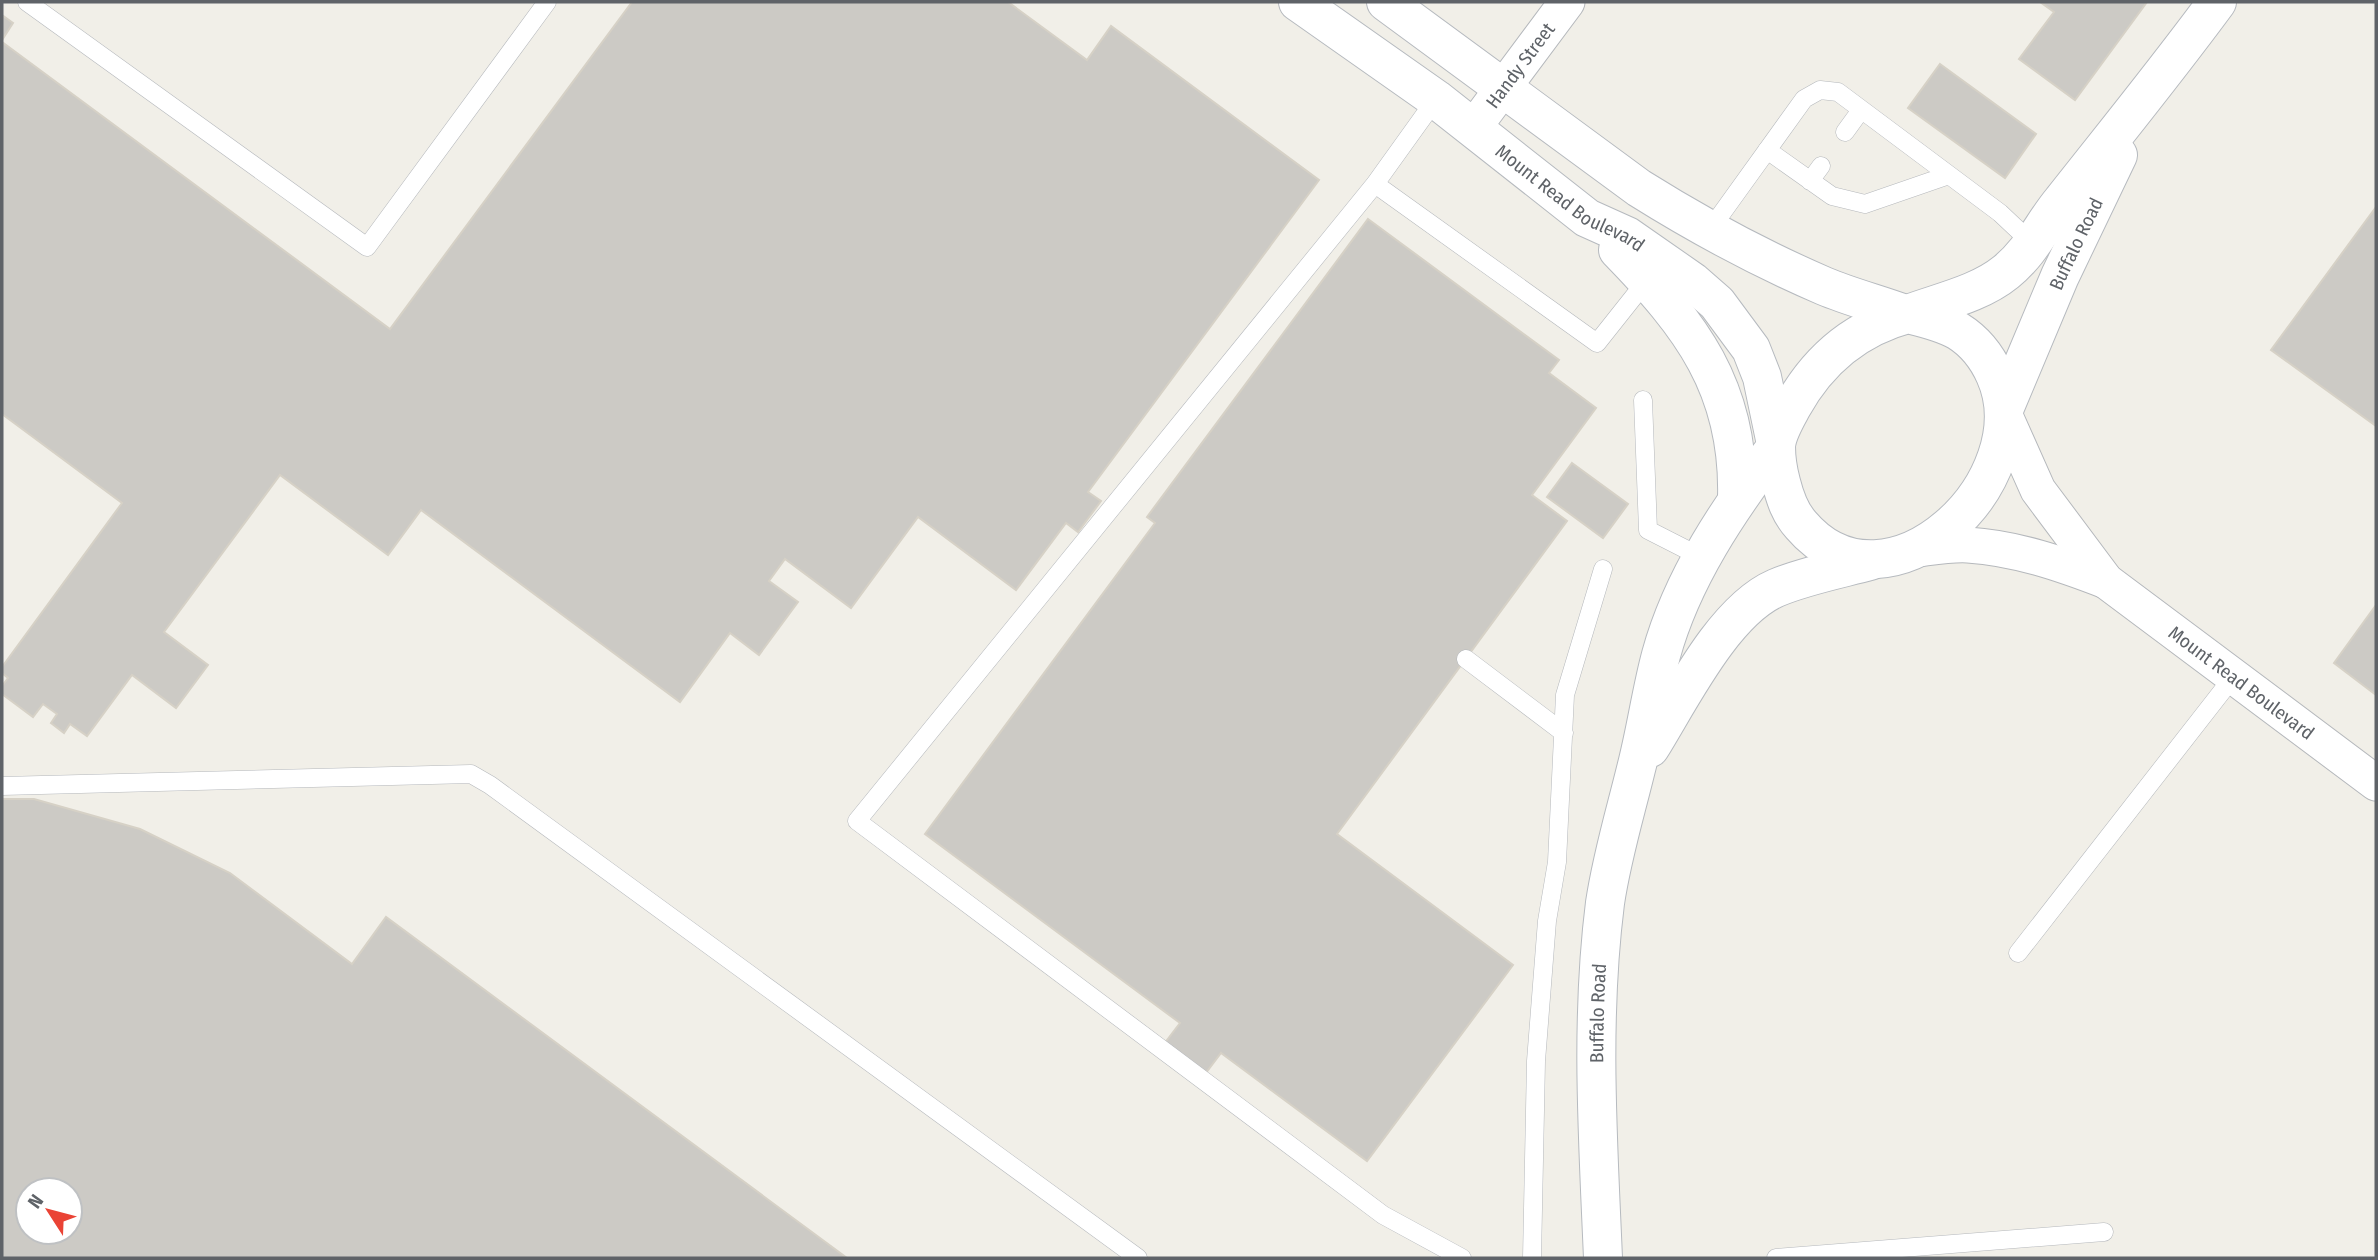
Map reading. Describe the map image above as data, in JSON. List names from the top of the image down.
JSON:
{
  "streets": {
    "main road": ["Mount Read Boulevard", "Buffalo Road"],
    "street": ["Handy Street"]
  },
  "crossings": [
    ["Handy Street", "Mount Read Boulevard"],
    ["Mount Read Boulevard", "Buffalo Road"]
  ],
  "north": "top left"
}
